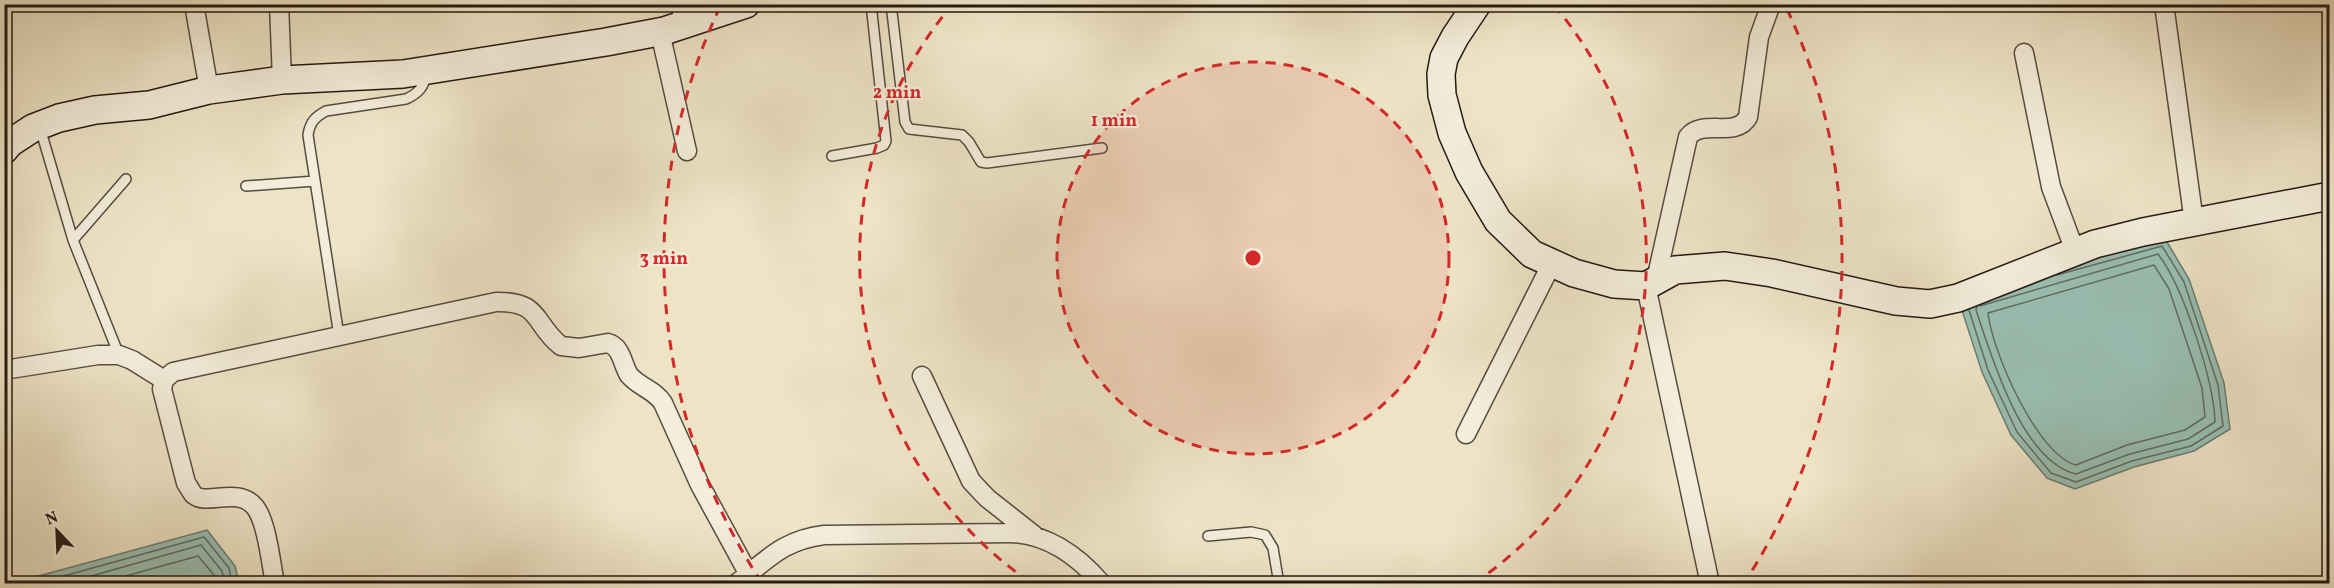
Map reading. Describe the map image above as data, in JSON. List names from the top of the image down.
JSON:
{
  "north": "top left",
  "rings": ["2 min", "1 min", "3 min"]
}
